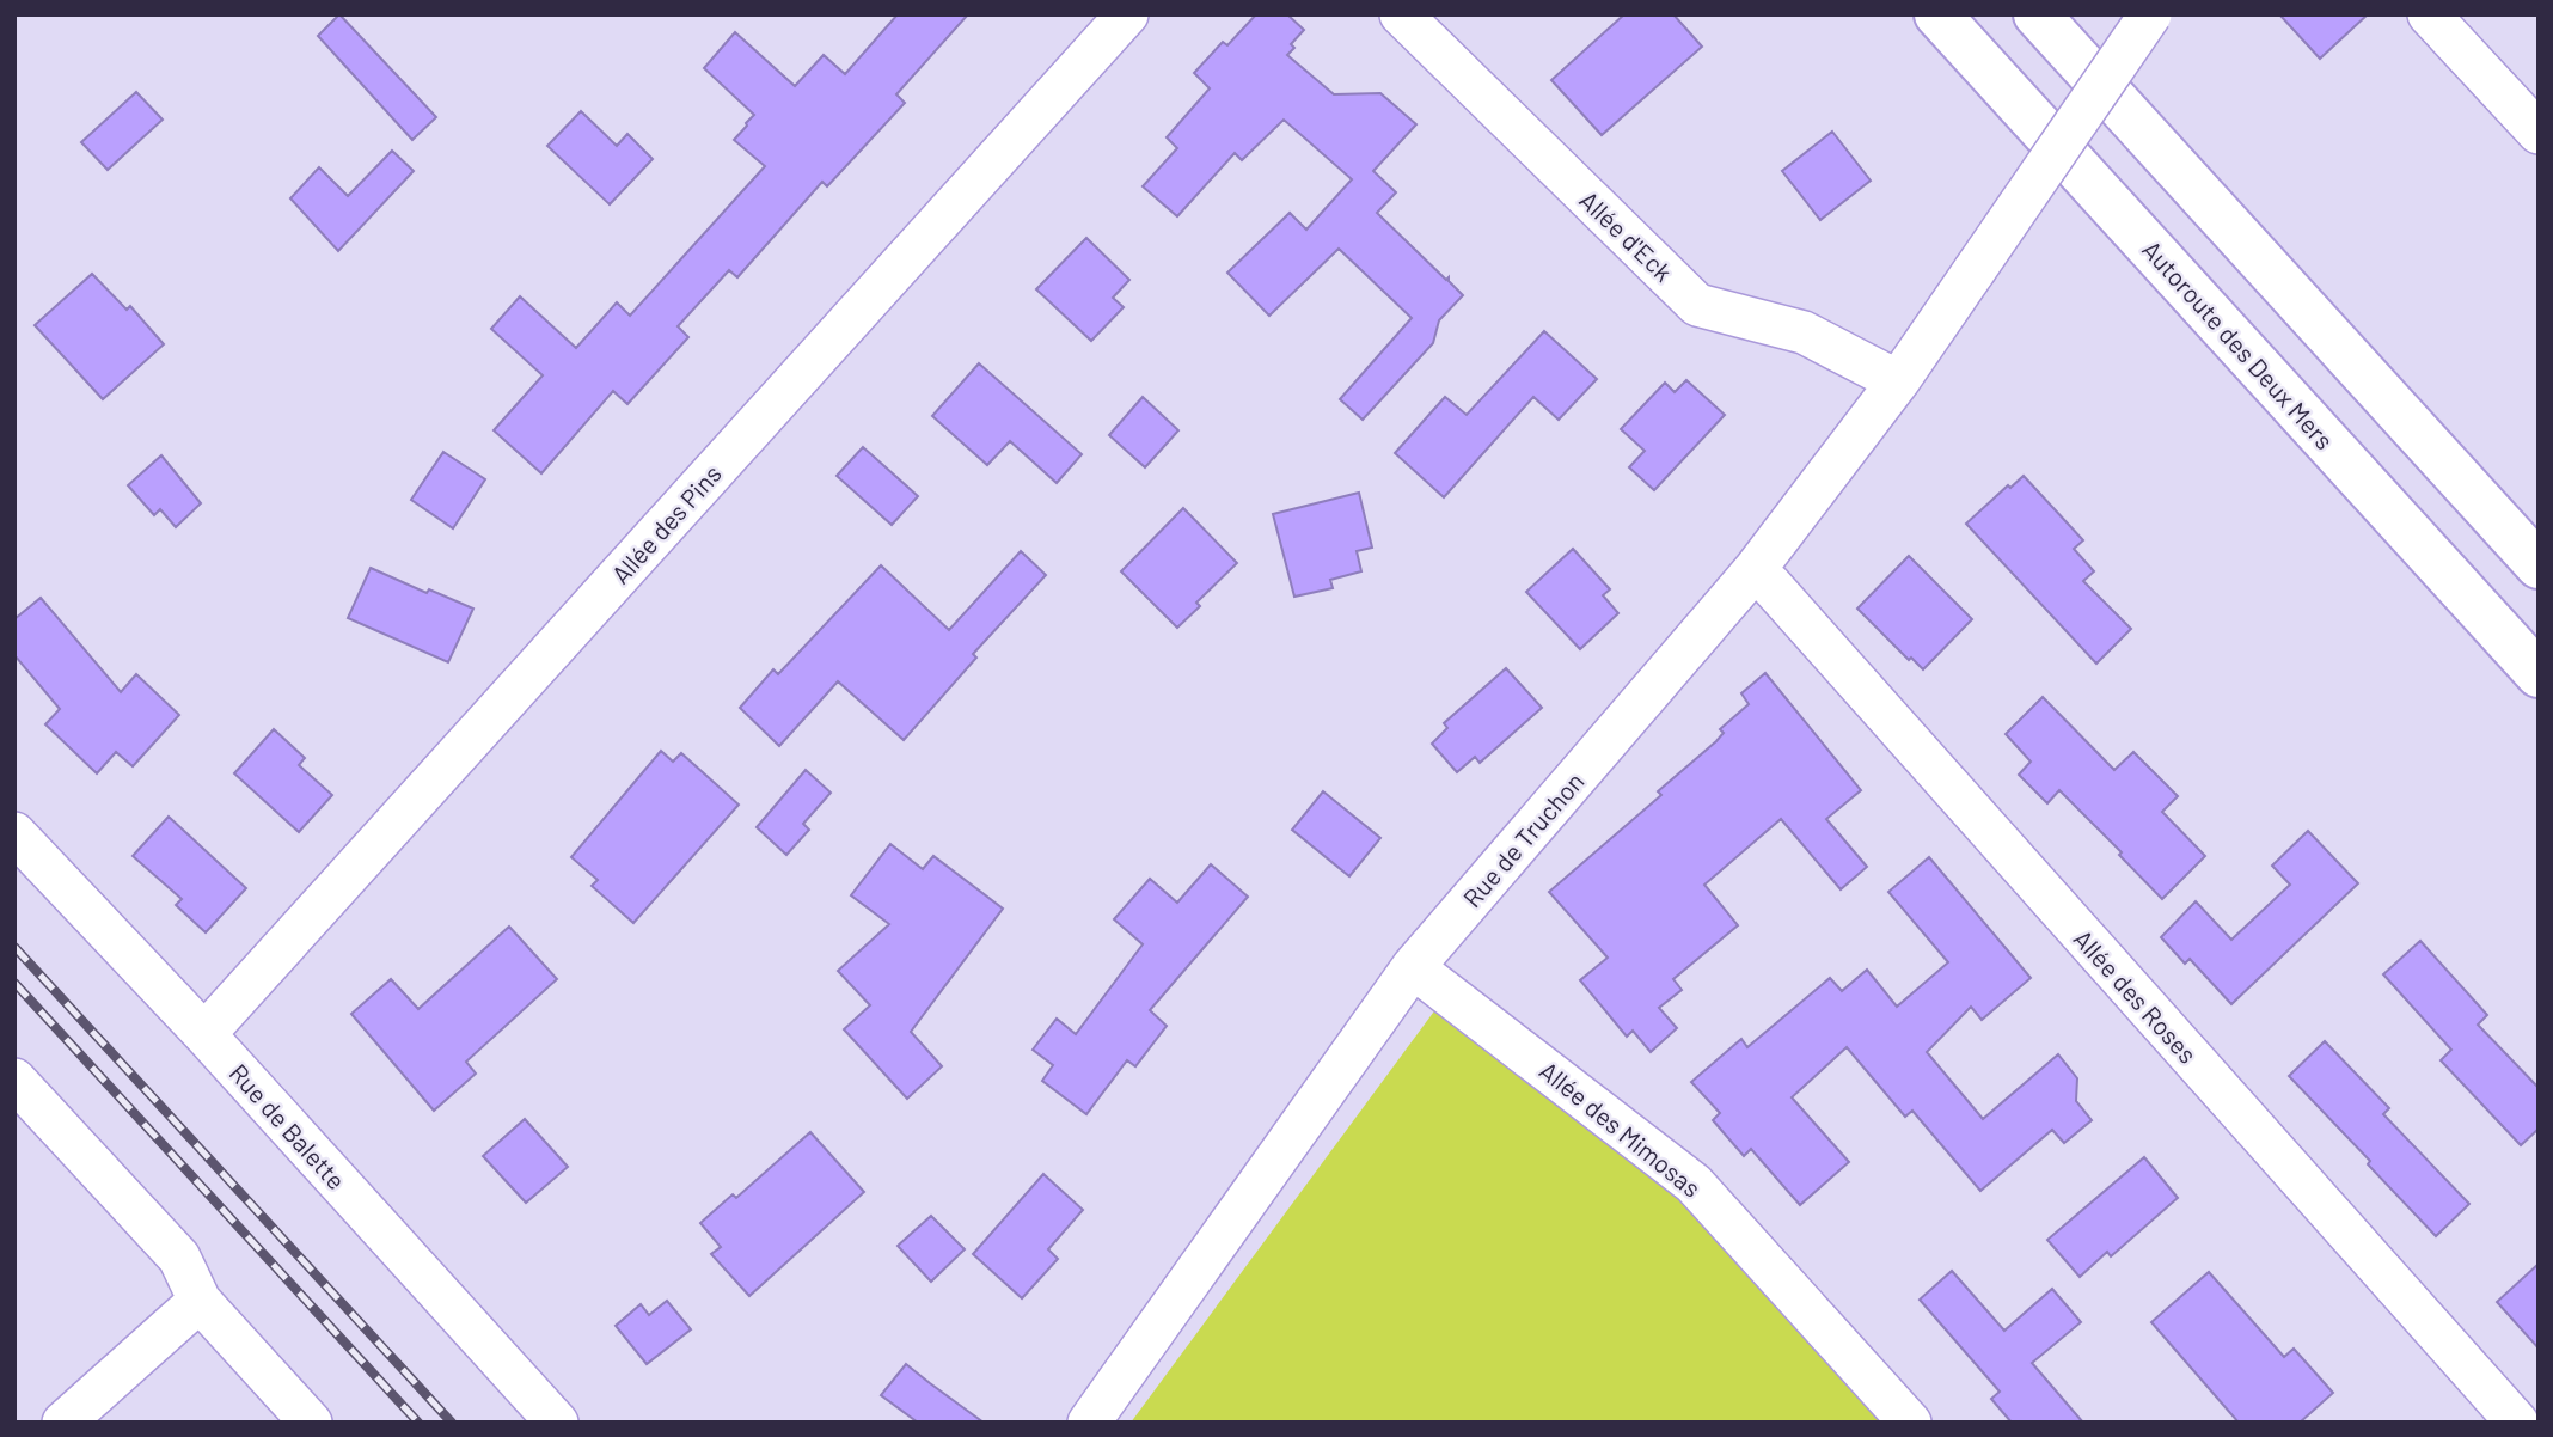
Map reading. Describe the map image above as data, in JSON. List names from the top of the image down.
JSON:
{
  "streets": {
    "highway": ["Autoroute des Deux Mers"],
    "street": [
      "Allée d'Eck",
      "Allée des Pins",
      "Rue de Truchon",
      "Allée des Roses",
      "Rue de Balette",
      "Allée des Mimosas"
    ]
  },
  "crossings": [
    ["Allée d'Eck", "Rue de Truchon"],
    ["Allée des Pins", "Rue de Balette"],
    ["Rue de Truchon", "Allée des Roses"],
    ["Rue de Truchon", "Allée des Mimosas"]
  ]
}
